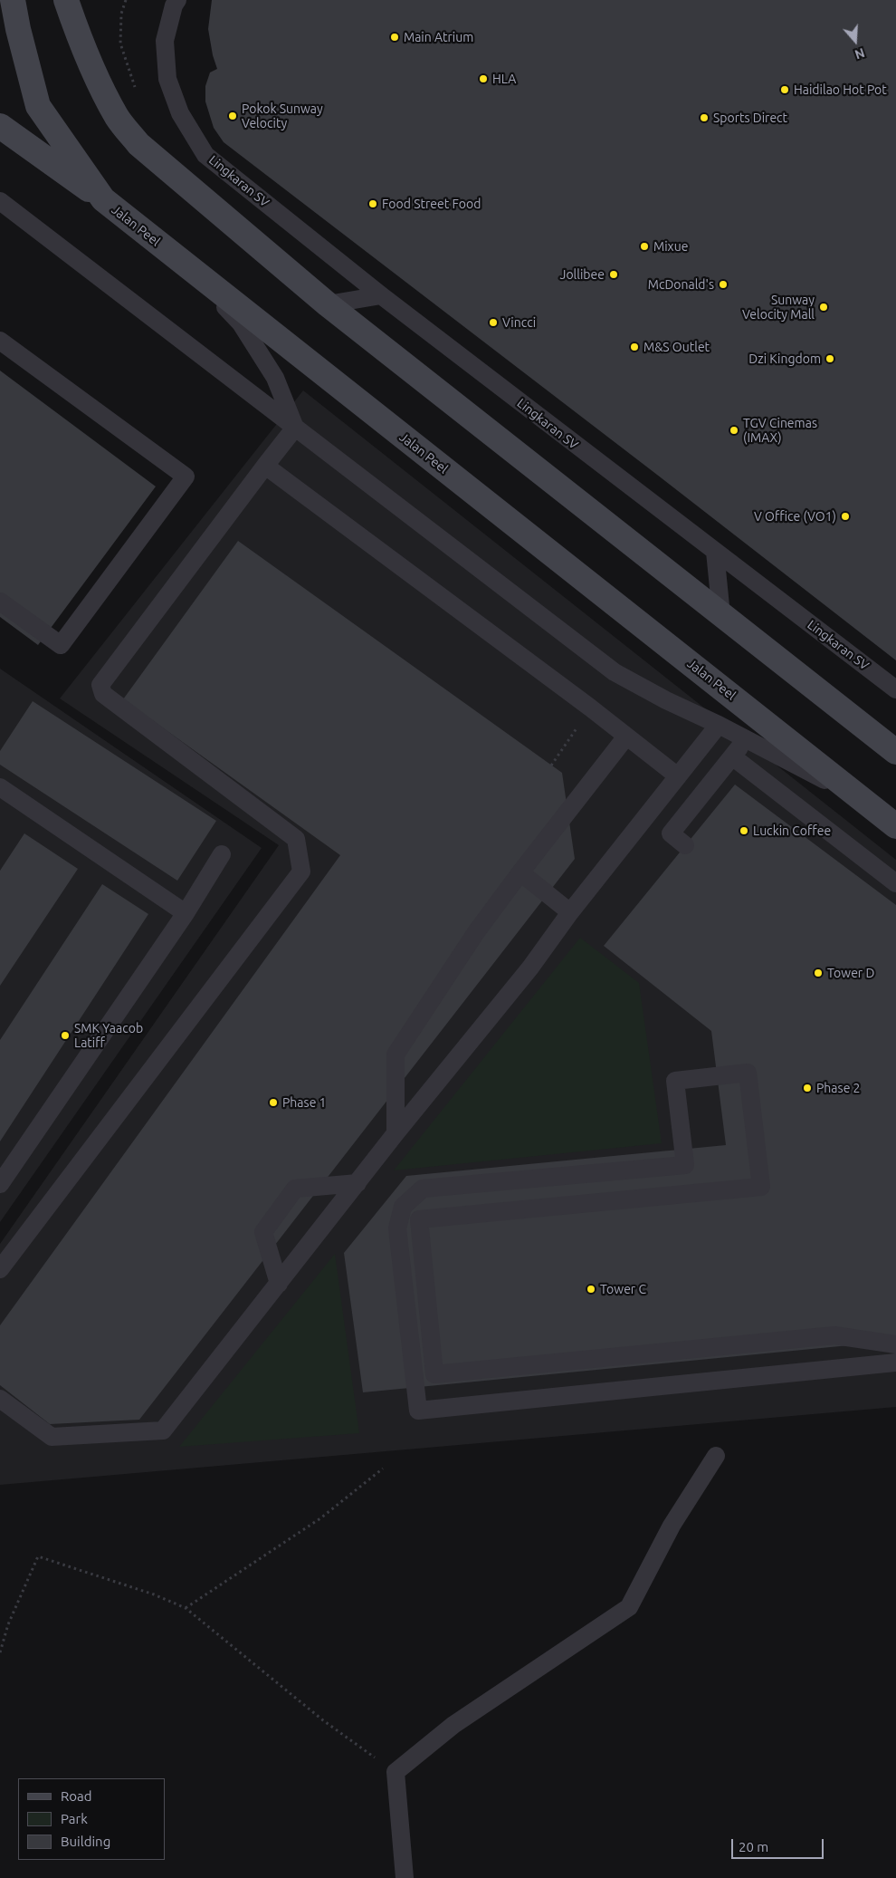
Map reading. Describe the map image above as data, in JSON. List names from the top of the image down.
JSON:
{
  "streets": {
    "street": ["Jalan Peel"],
    "lane": ["Lingkaran SV"]
  },
  "places": [
    "Main Atrium",
    "HLA",
    "Haidilao Hot Pot",
    "Pokok Sunway Velocity",
    "Sports Direct",
    "Food Street Food",
    "Mixue",
    "Jollibee",
    "McDonald's",
    "Sunway Velocity Mall",
    "Vincci",
    "M&S Outlet",
    "Dzi Kingdom",
    "TGV Cinemas (IMAX)",
    "V Office (VO1)",
    "Luckin Coffee",
    "Tower D",
    "SMK Yaacob Latiff",
    "Phase 2",
    "Phase 1",
    "Tower C"
  ],
  "legend": ["Road", "Park", "Building"],
  "scale_bar": "20 m",
  "north": "bottom"
}
